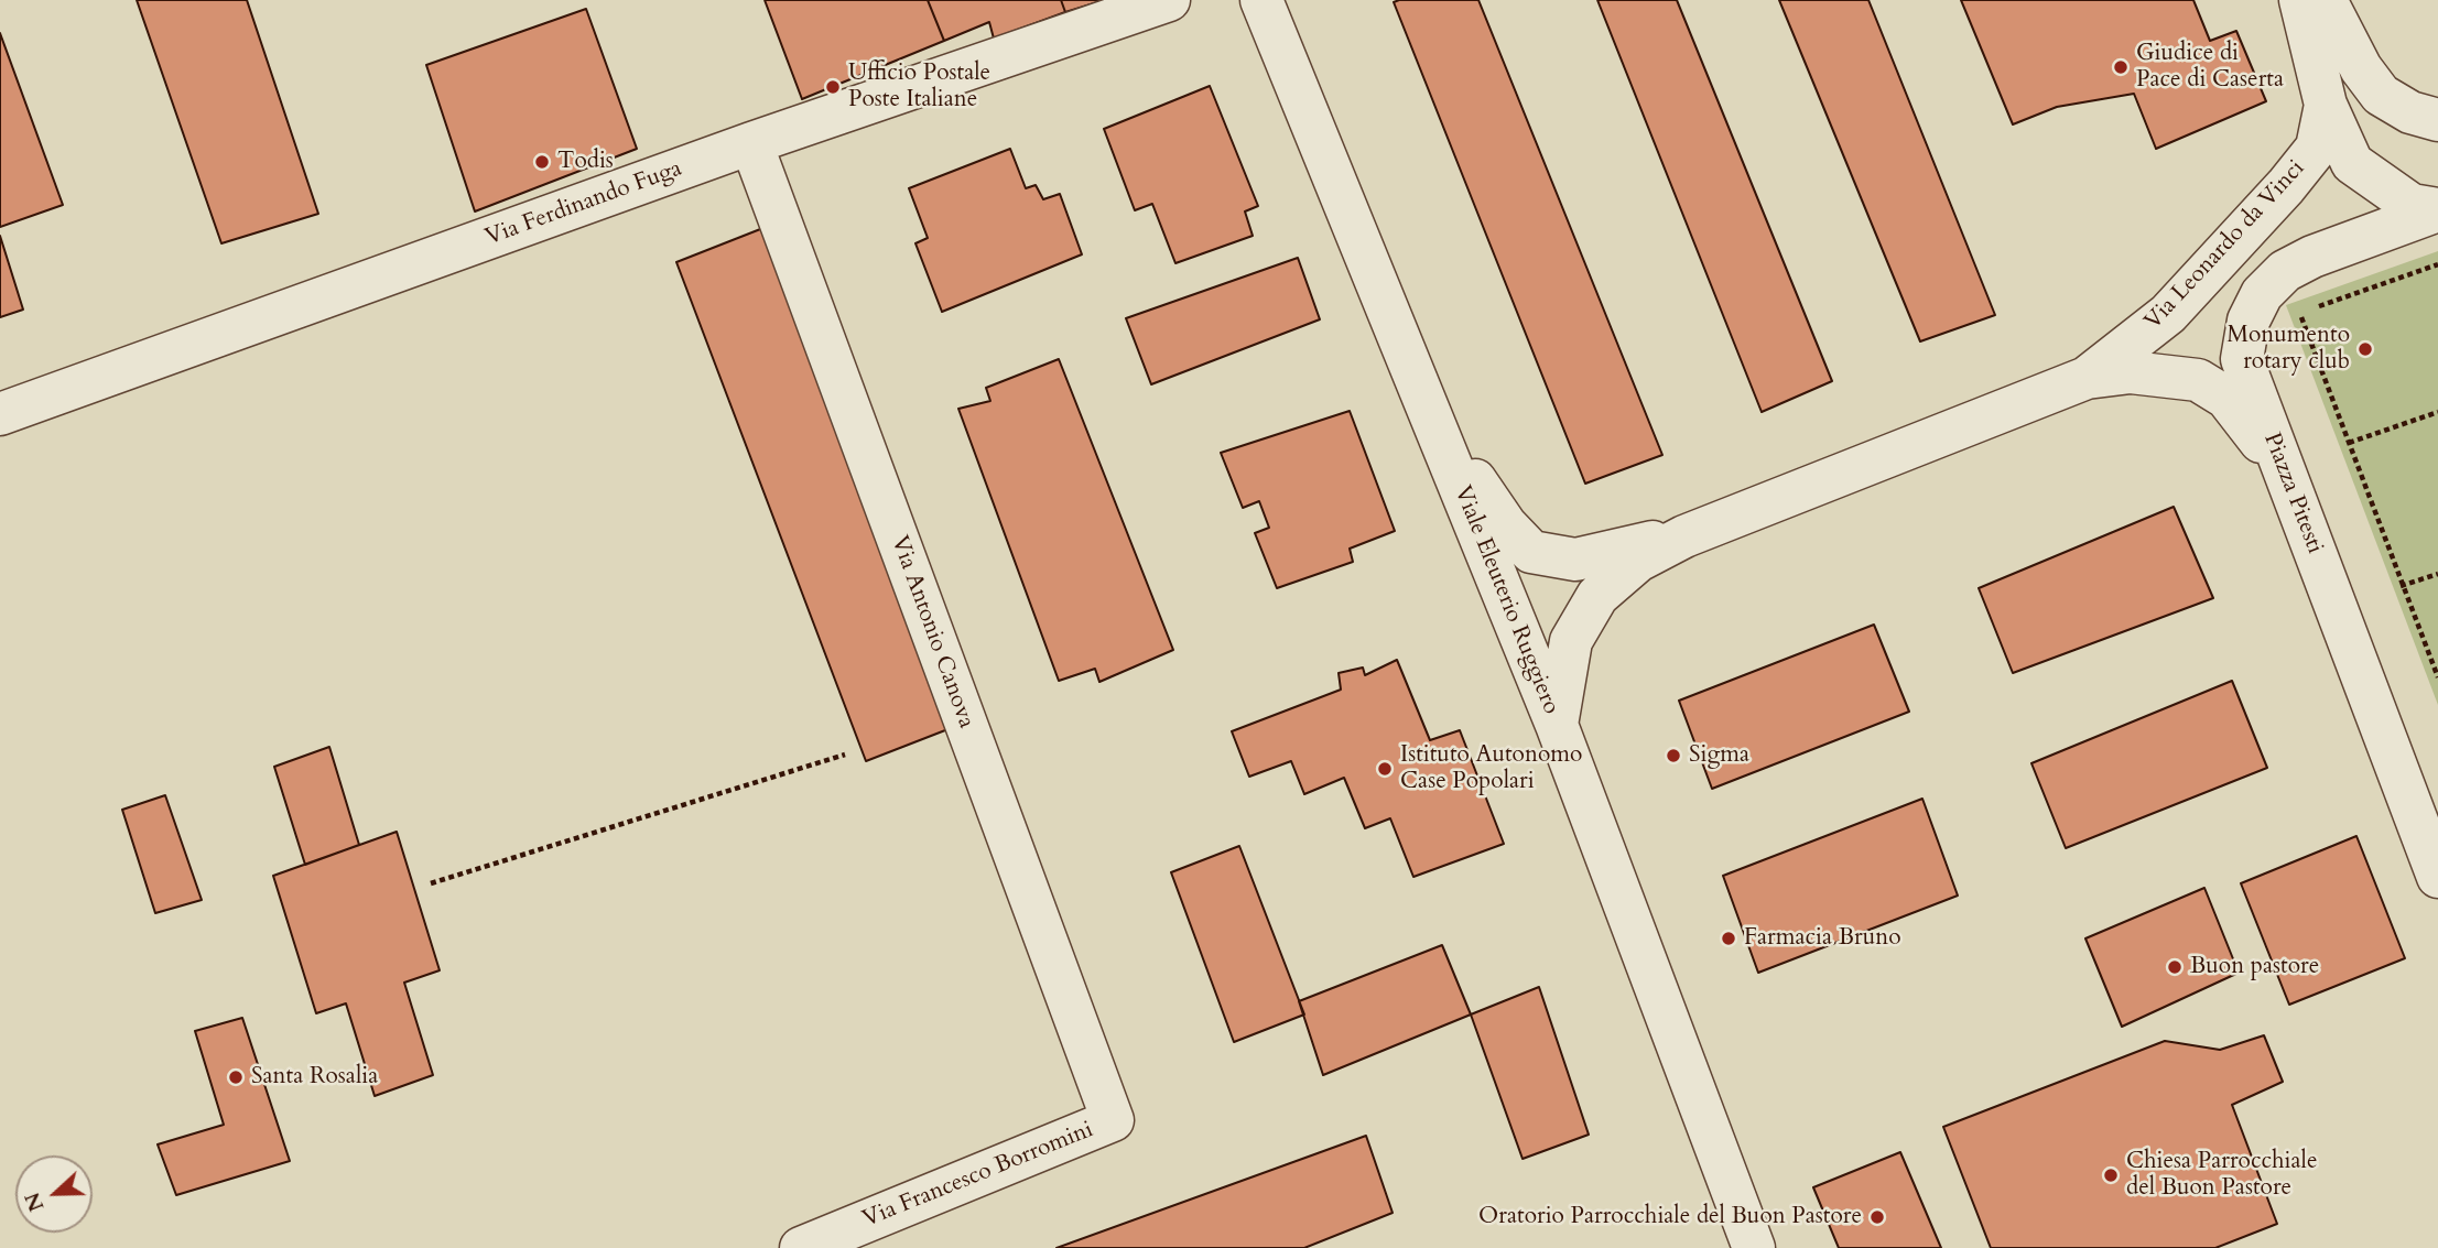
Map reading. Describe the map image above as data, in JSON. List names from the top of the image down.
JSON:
{
  "streets": {
    "street": [
      "Via Ferdinando Fuga",
      "Via Leonardo da Vinci",
      "Piazza Pitesti",
      "Viale Eleuterio Ruggiero",
      "Via Antonio Canova",
      "Via Francesco Borromini"
    ]
  },
  "crossings": [
    ["Via Ferdinando Fuga", "Via Antonio Canova"],
    ["Via Leonardo da Vinci", "Piazza Pitesti"],
    ["Via Leonardo da Vinci", "Viale Eleuterio Ruggiero"],
    ["Via Antonio Canova", "Via Francesco Borromini"]
  ],
  "places": [
    "Giudice di Pace di Caserta",
    "Ufficio Postale Poste Italiane",
    "Todis",
    "Monumento rotary club",
    "Sigma",
    "Istituto Autonomo Case Popolari",
    "Farmacia Bruno",
    "Buon pastore",
    "Santa Rosalia",
    "Chiesa Parrocchiale del Buon Pastore",
    "Oratorio Parrocchiale del Buon Pastore"
  ],
  "north": "left"
}
